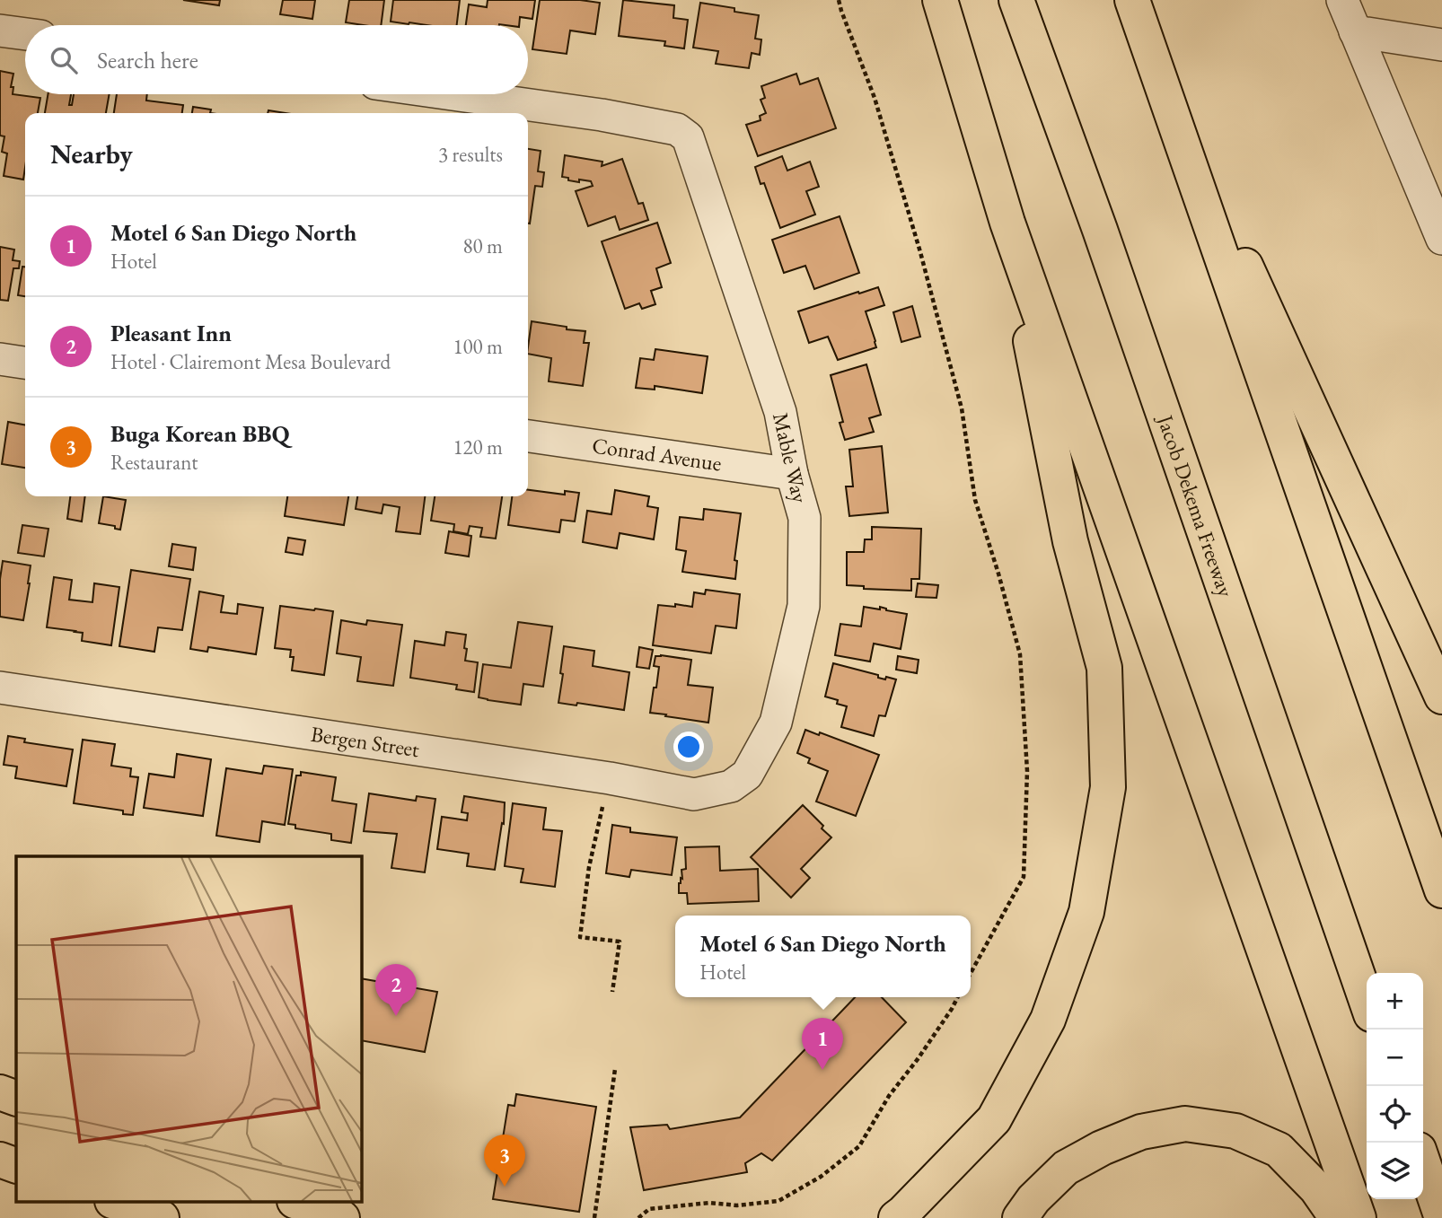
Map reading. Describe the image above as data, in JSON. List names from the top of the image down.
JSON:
{
  "streets": {
    "main road": ["Jacob Dekema Freeway"],
    "street": ["Conrad Avenue", "Mable Way", "Bergen Street"]
  },
  "crossings": [
    ["Conrad Avenue", "Mable Way"],
    ["Mable Way", "Bergen Street"]
  ],
  "page": {
    "search": "Search here",
    "heading": ["Nearby", "3 results"],
    "list": [
      {
        "mark": "1",
        "name": "Motel 6 San Diego North",
        "note": "Hotel",
        "value": "80 m"
      },
      {
        "mark": "2",
        "name": "Pleasant Inn",
        "note": "Hotel · Clairemont Mesa Boulevard",
        "value": "100 m"
      },
      {
        "mark": "3",
        "name": "Buga Korean BBQ",
        "note": "Restaurant",
        "value": "120 m"
      }
    ],
    "popup": ["Motel 6 San Diego North", "Hotel"],
    "pins": ["2", "1", "3"],
    "map_buttons": ["+", "−"]
  }
}
